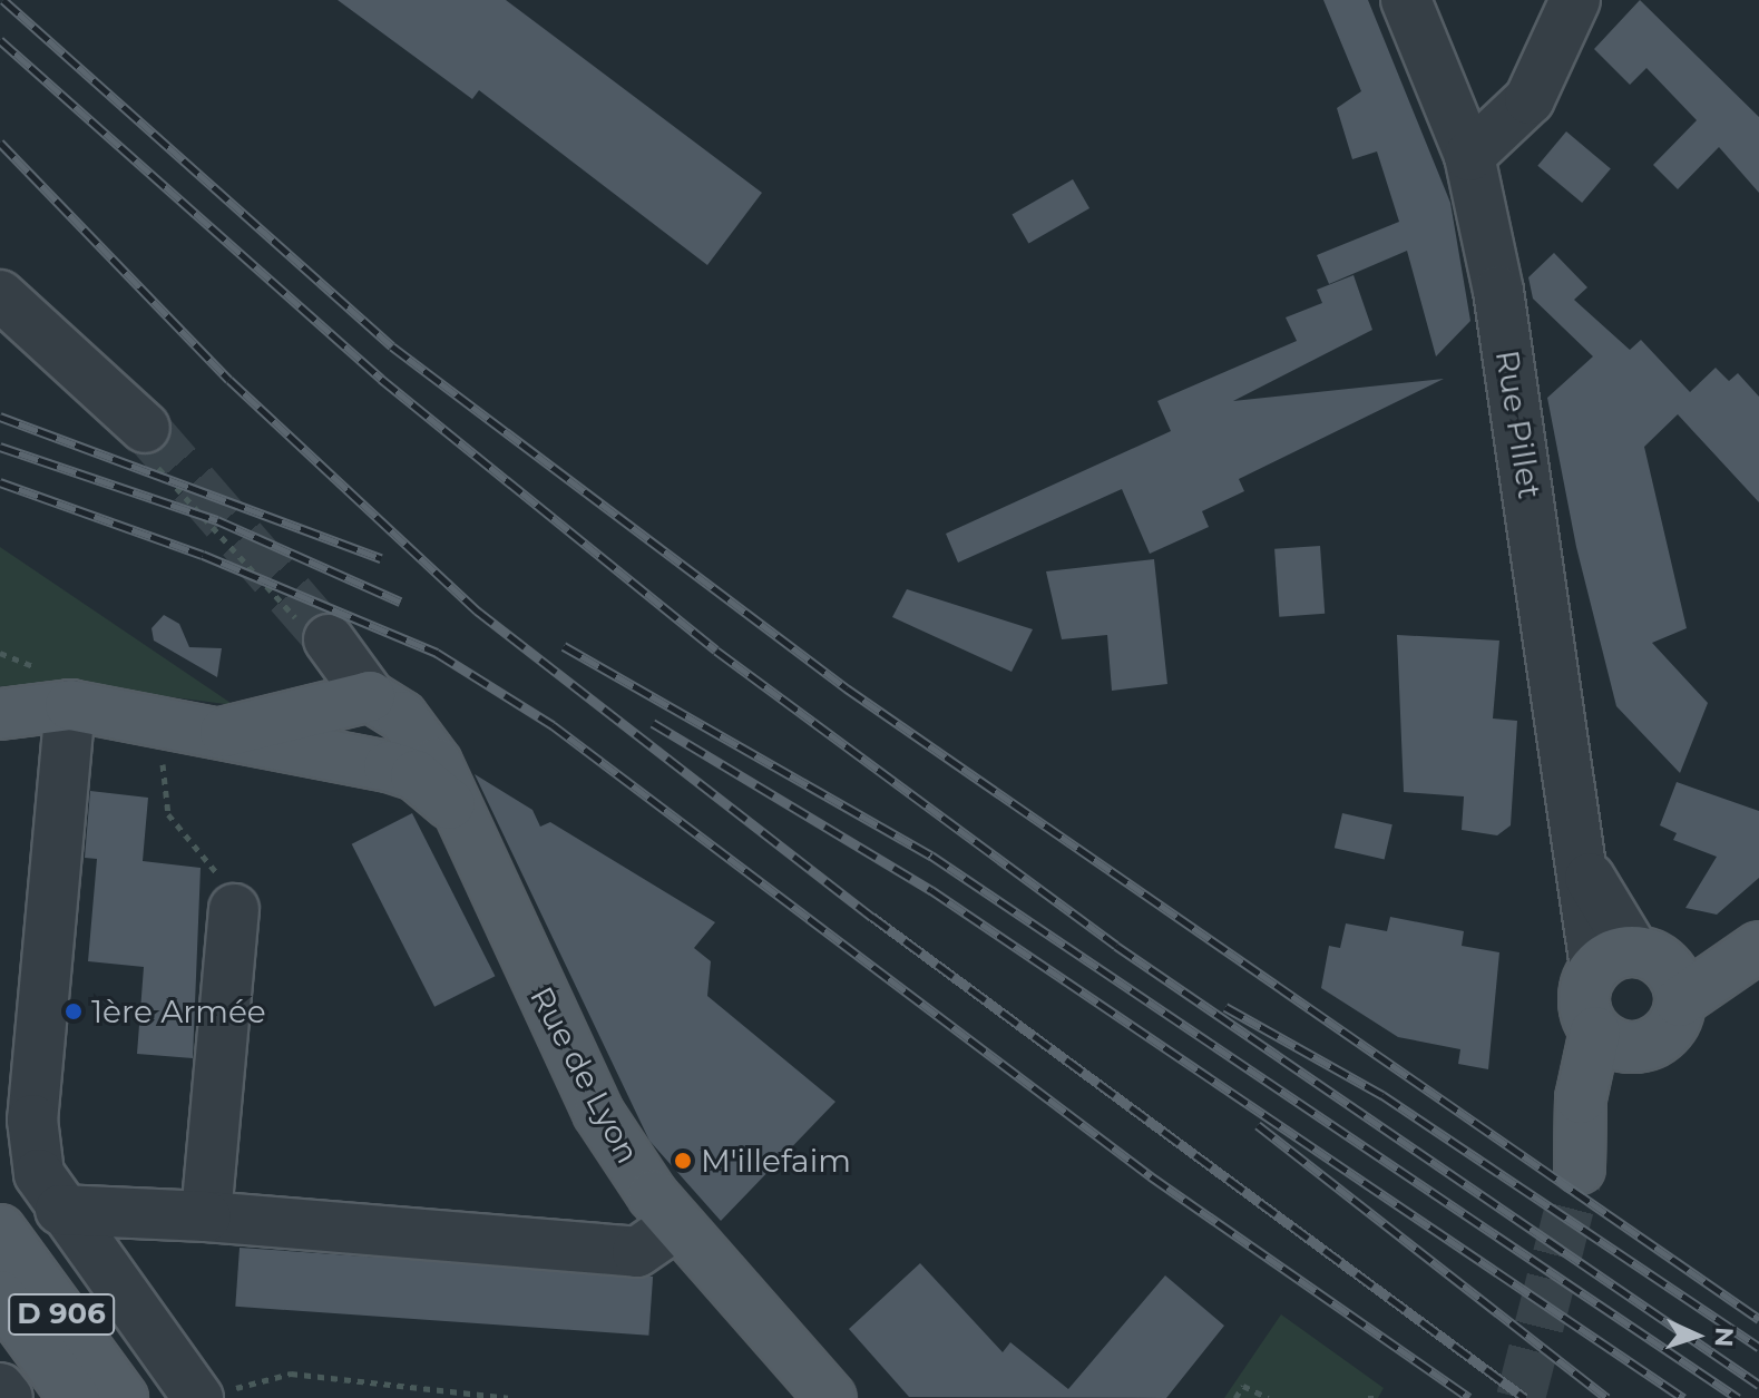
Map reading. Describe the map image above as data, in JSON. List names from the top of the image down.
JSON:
{
  "streets": {
    "main road": ["Rue de Lyon", "D 906"],
    "street": ["Rue Pillet"]
  },
  "places": ["1ère Armée", "M'illefaim"],
  "north": "right"
}
